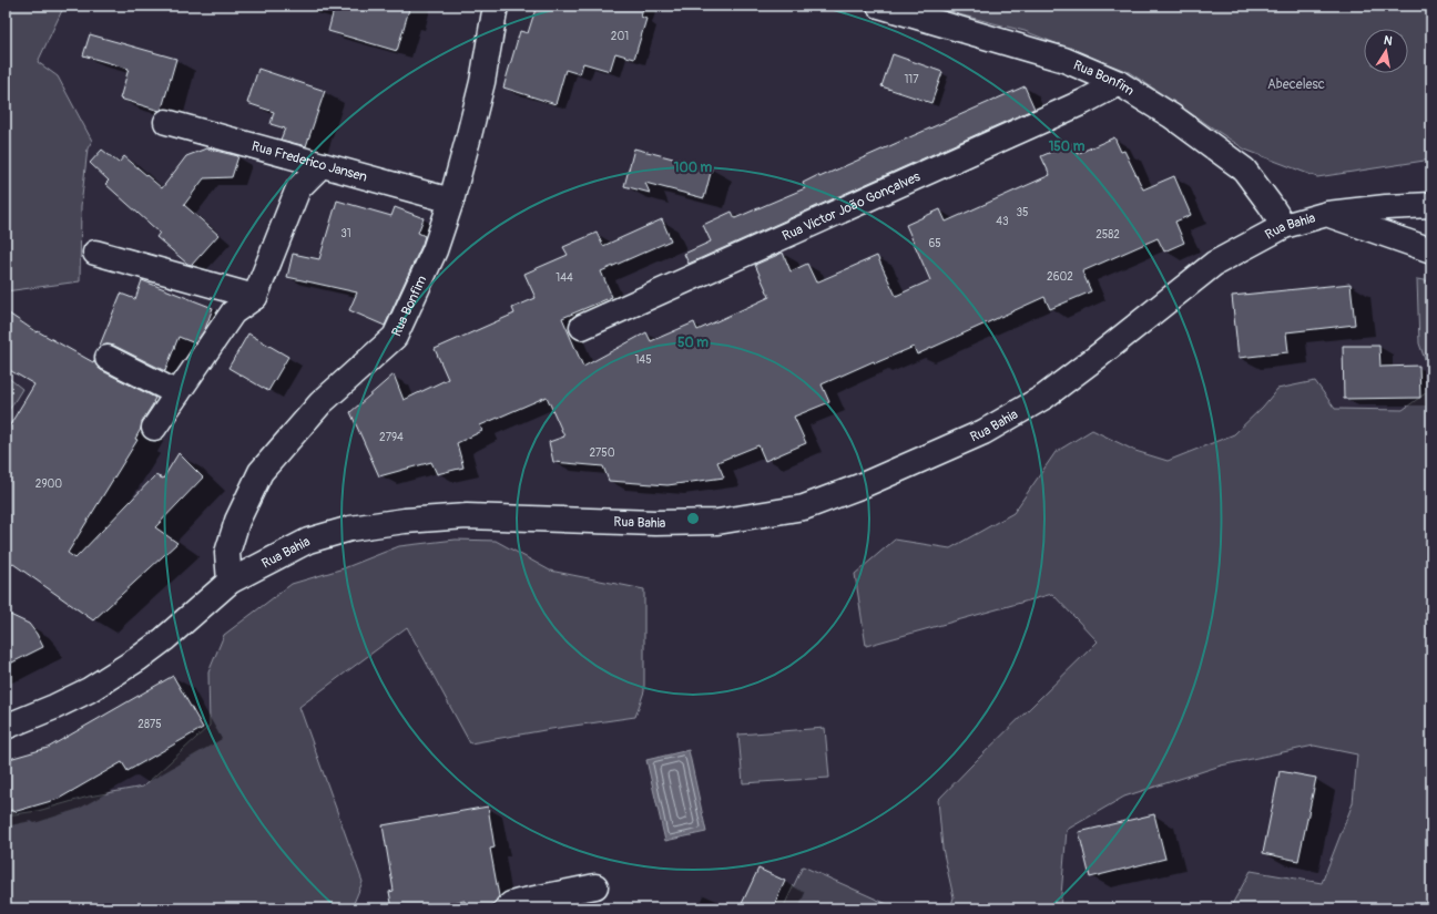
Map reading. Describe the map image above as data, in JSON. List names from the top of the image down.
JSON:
{
  "streets": {
    "street": [
      "Rua Bonfim",
      "Rua Frederico Jansen",
      "Rua Victor João Gonçalves",
      "Rua Bahia"
    ]
  },
  "crossings": [
    ["Rua Bonfim", "Rua Frederico Jansen"],
    ["Rua Bonfim", "Rua Victor João Gonçalves"],
    ["Rua Bonfim", "Rua Bahia"]
  ],
  "parks": ["Abecelesc"],
  "house_numbers": [
    "201",
    "117",
    "35",
    "43",
    "31",
    "2582",
    "65",
    "2602",
    "144",
    "145",
    "2794",
    "2750",
    "2900",
    "2875"
  ],
  "north": "top",
  "rings": ["150 m", "100 m", "50 m"]
}
